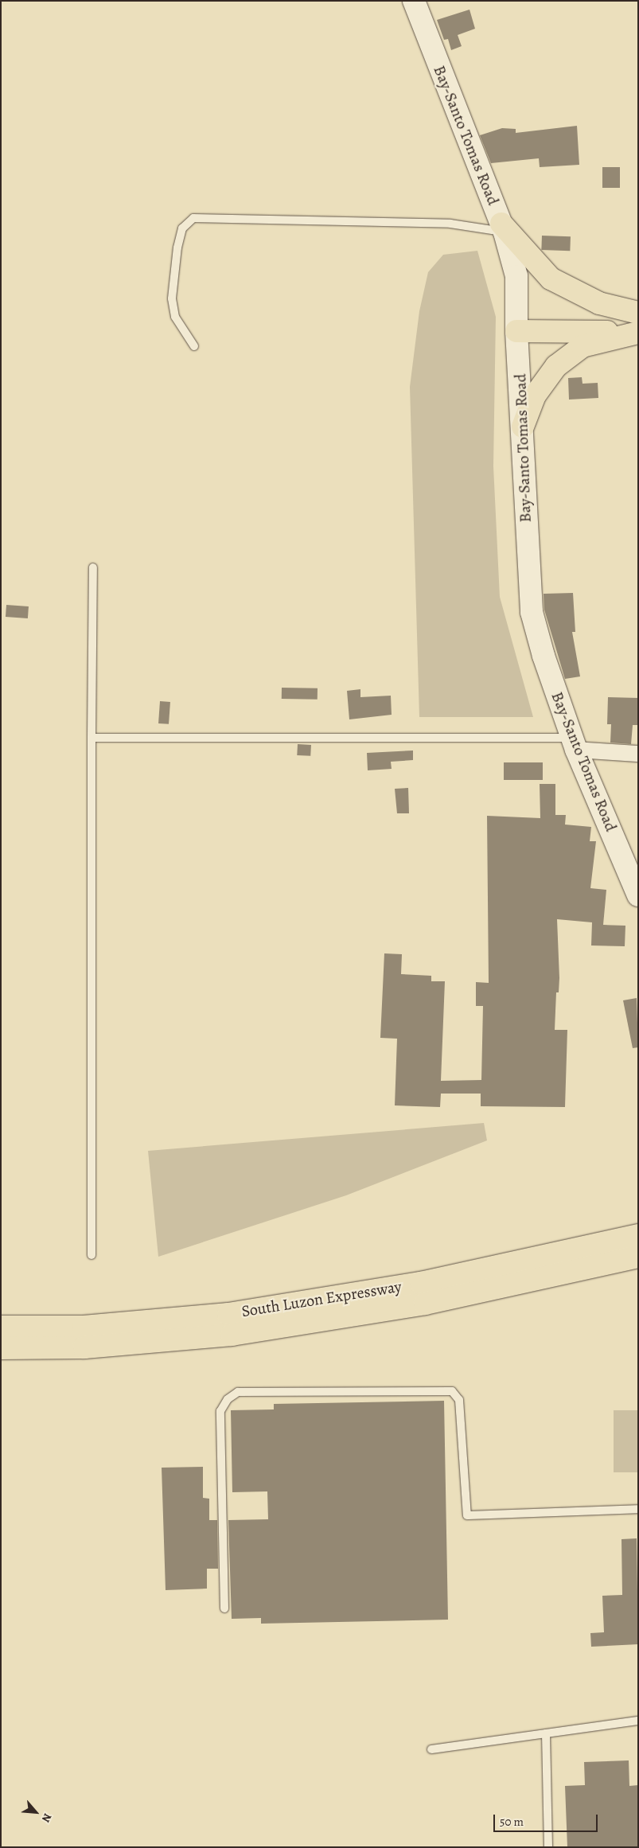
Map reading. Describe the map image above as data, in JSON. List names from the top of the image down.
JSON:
{
  "streets": {
    "highway": ["South Luzon Expressway"],
    "main road": ["Bay-Santo Tomas Road"]
  },
  "scale_bar": "50 m",
  "north": "bottom right"
}
